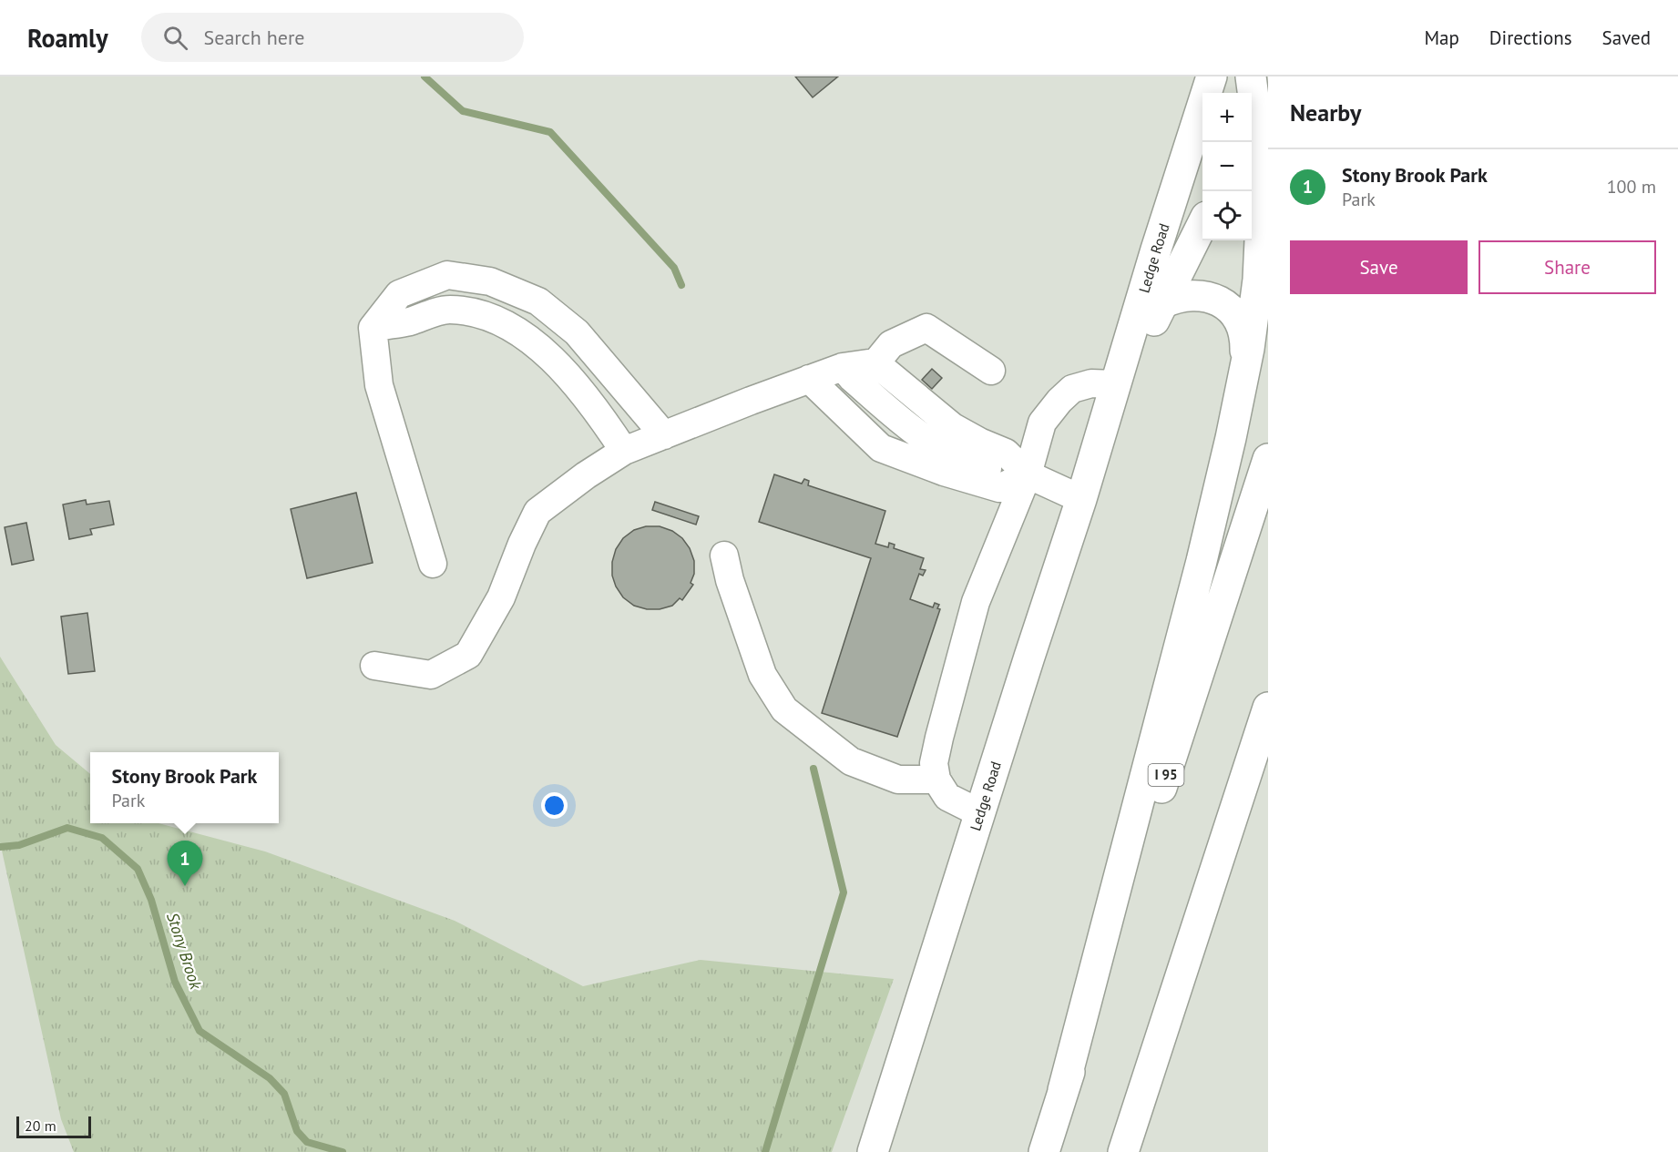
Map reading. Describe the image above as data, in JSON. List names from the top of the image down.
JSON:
{
  "streets": {
    "main road": ["Ledge Road", "I 95"]
  },
  "water": ["Stony Brook"],
  "scale_bar": "20 m",
  "page": {
    "header": "Roamly",
    "search": "Search here",
    "nav": ["Map", "Directions", "Saved"],
    "heading": "Nearby",
    "map_buttons": ["+", "−"],
    "list": [
      {
        "mark": "1",
        "name": "Stony Brook Park",
        "note": "Park",
        "value": "100 m"
      }
    ],
    "buttons": ["Save", "Share"],
    "popup": ["Stony Brook Park", "Park"],
    "pins": "1",
    "scale": "20 m"
  }
}
